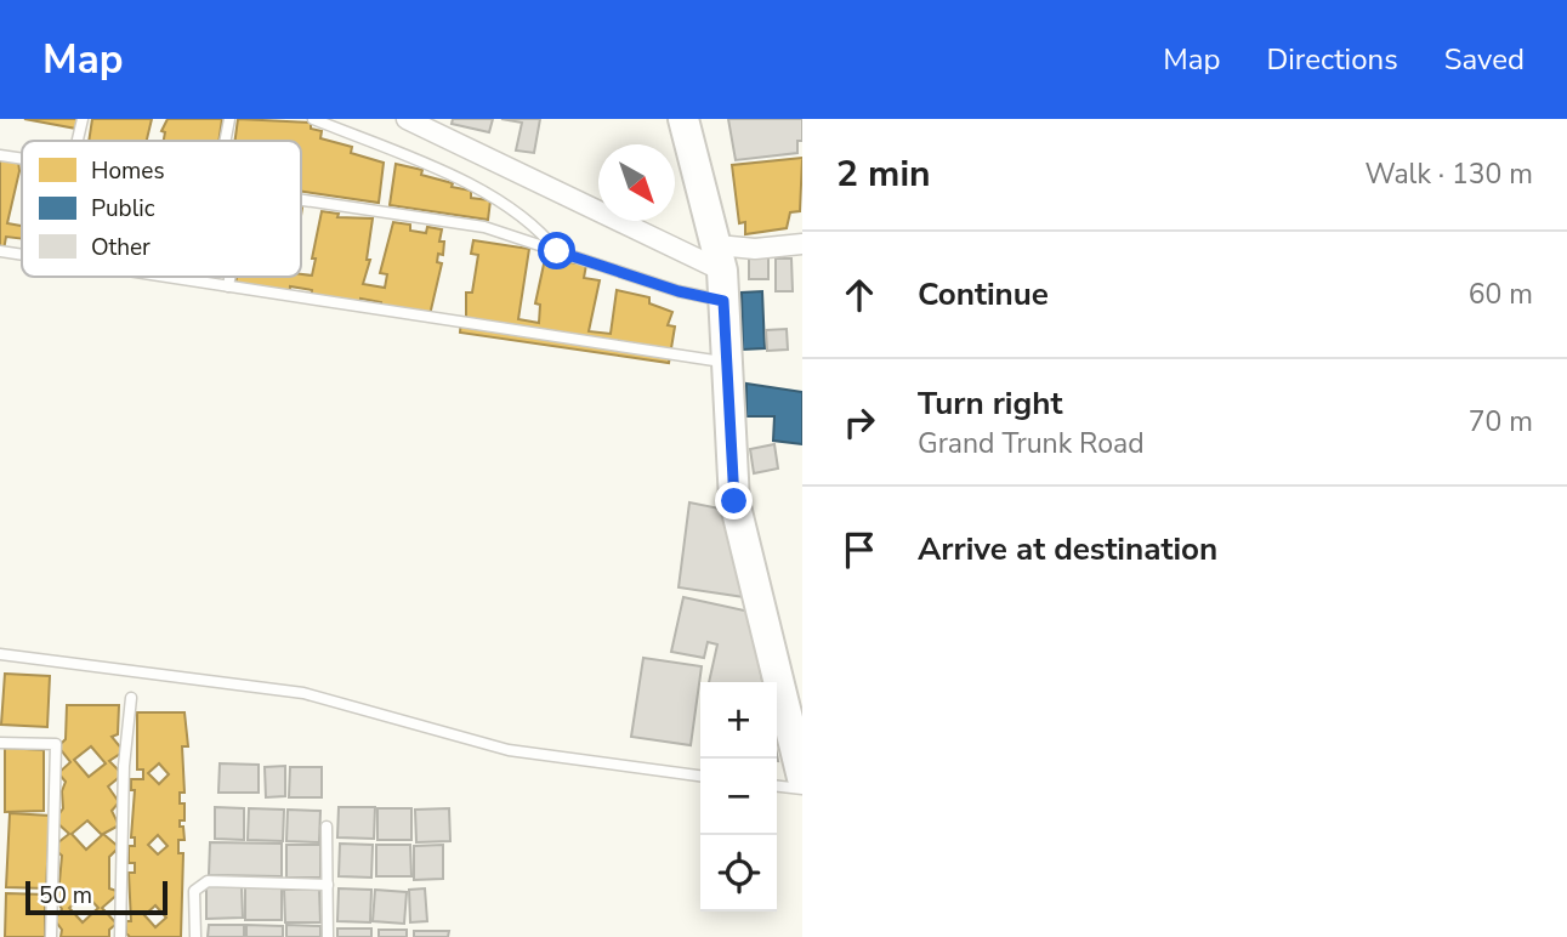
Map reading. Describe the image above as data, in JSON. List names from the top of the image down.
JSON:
{
  "legend": ["Homes", "Public", "Other"],
  "scale_bar": "50 m",
  "north": "bottom right",
  "page": {
    "header": "Map",
    "nav": ["Map", "Directions", "Saved"],
    "heading": ["2 min", "Walk · 130 m"],
    "list": [
      ["Continue", "60 m"],
      ["Turn right", "Grand Trunk Road", "70 m"],
      "Arrive at destination"
    ],
    "map_buttons": ["+", "−"],
    "scale": "50 m"
  }
}
